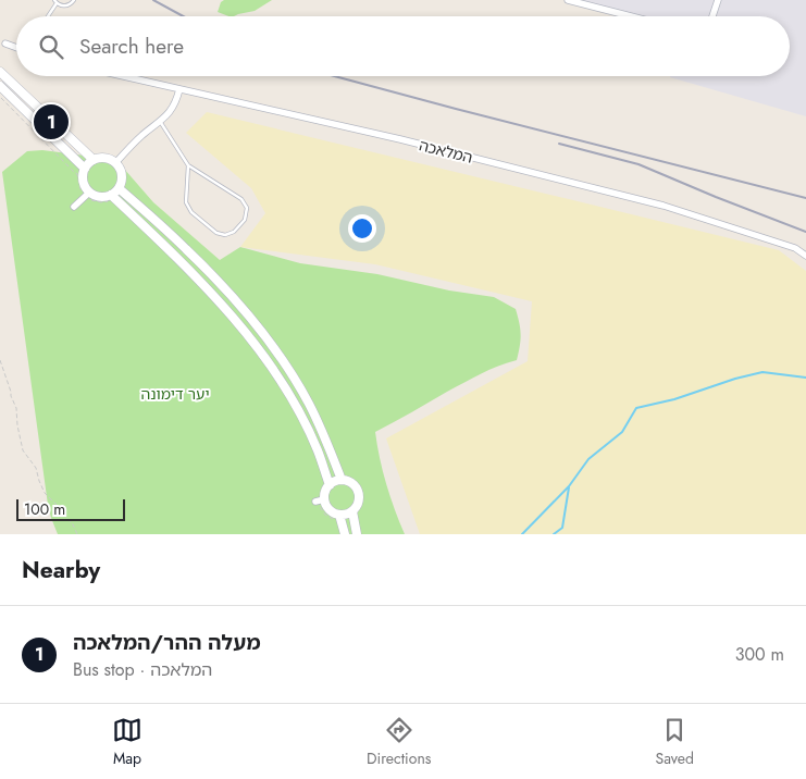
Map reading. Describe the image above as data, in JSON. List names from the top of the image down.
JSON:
{
  "streets": {
    "street": ["המלאכה"]
  },
  "parks": ["יער דימונה"],
  "scale_bar": "100 m",
  "page": {
    "search": "Search here",
    "pins": "1",
    "scale": "100 m",
    "heading": "Nearby",
    "list": [
      {
        "mark": "1",
        "name": "מעלה ההר/המלאכה",
        "note": "Bus stop · המלאכה",
        "value": "300 m"
      }
    ],
    "nav": ["Map", "Directions", "Saved"]
  }
}
